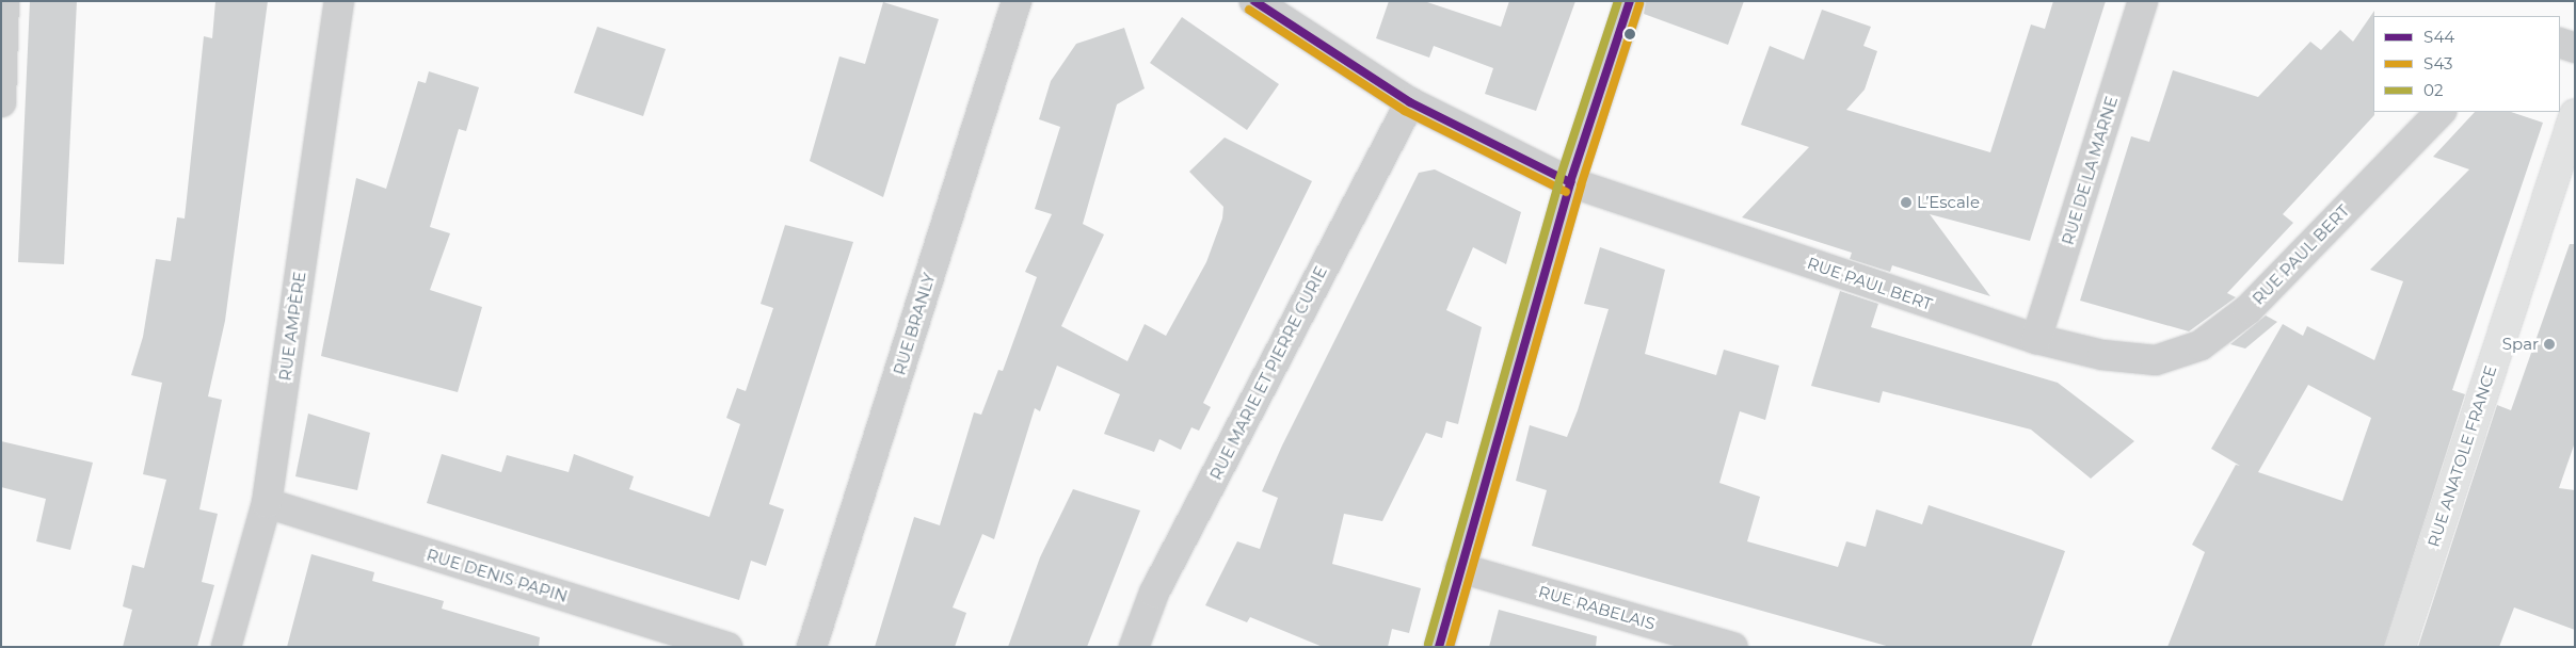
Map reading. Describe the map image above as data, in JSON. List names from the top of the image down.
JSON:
{
  "streets": {
    "main road": ["RUE ANATOLE FRANCE"],
    "street": [
      "RUE DE LA MARNE",
      "RUE PAUL BERT",
      "RUE BRANLY",
      "RUE AMPÈRE",
      "RUE MARIE ET PIERRE CURIE",
      "RUE DENIS PAPIN",
      "RUE RABELAIS"
    ]
  },
  "crossings": [
    ["RUE DE LA MARNE", "RUE PAUL BERT"],
    ["RUE PAUL BERT", "RUE MARIE ET PIERRE CURIE"],
    ["RUE AMPÈRE", "RUE DENIS PAPIN"]
  ],
  "places": ["L’Escale", "Spar"],
  "lines": ["transit line S44", "transit line 02", "transit line S43"],
  "legend": ["S44", "S43", "02"]
}
